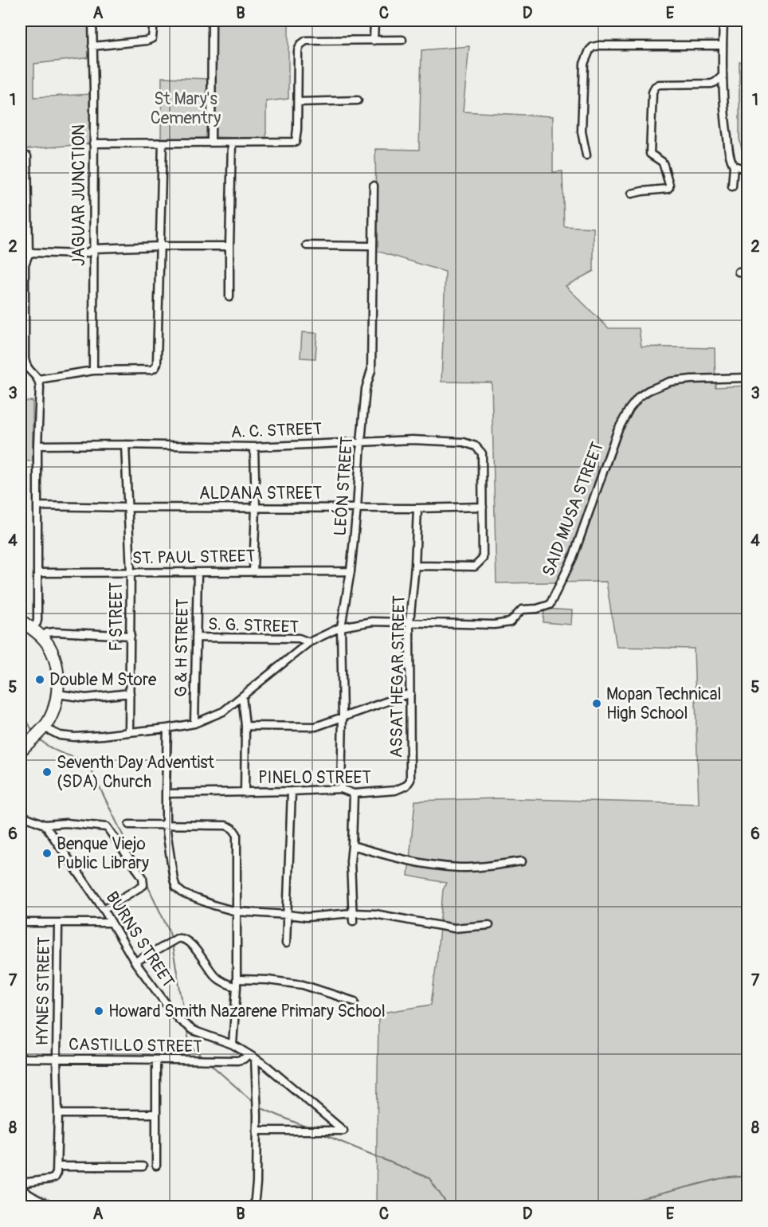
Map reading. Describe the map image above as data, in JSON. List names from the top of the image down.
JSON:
{
  "streets": {
    "street": [
      "JAGUAR JUNCTION",
      "A. C. STREET",
      "LEÓN STREET",
      "ALDANA STREET",
      "SAID MUSA STREET",
      "ST. PAUL STREET",
      "F STREET",
      "S. G. STREET",
      "G & H STREET",
      "ASSAT HEGAR STREET",
      "PINELO STREET",
      "BURNS STREET",
      "HYNES STREET",
      "CASTILLO STREET"
    ]
  },
  "crossings": [
    ["A. C. STREET", "LEÓN STREET"],
    ["A. C. STREET", "ALDANA STREET"],
    ["A. C. STREET", "F STREET"],
    ["A. C. STREET", "ASSAT HEGAR STREET"],
    ["LEÓN STREET", "ALDANA STREET"],
    ["LEÓN STREET", "SAID MUSA STREET"],
    ["LEÓN STREET", "ST. PAUL STREET"],
    ["LEÓN STREET", "PINELO STREET"],
    ["ALDANA STREET", "F STREET"],
    ["ALDANA STREET", "ASSAT HEGAR STREET"],
    ["SAID MUSA STREET", "F STREET"],
    ["SAID MUSA STREET", "S. G. STREET"],
    ["SAID MUSA STREET", "G & H STREET"],
    ["SAID MUSA STREET", "ASSAT HEGAR STREET"],
    ["ST. PAUL STREET", "F STREET"],
    ["ST. PAUL STREET", "G & H STREET"],
    ["S. G. STREET", "G & H STREET"],
    ["ASSAT HEGAR STREET", "PINELO STREET"],
    ["BURNS STREET", "CASTILLO STREET"],
    ["HYNES STREET", "CASTILLO STREET"]
  ],
  "parks": ["St Mary's Cementry"],
  "places": [
    "Double M Store",
    "Mopan Technical High School",
    "Seventh Day Adventist (SDA) Church",
    "Benque Viejo Public Library",
    "Howard Smith Nazarene Primary School"
  ],
  "grid": {
    "columns": [
      "A",
      "B",
      "C",
      "D",
      "E"
    ],
    "rows": [
      "1",
      "2",
      "3",
      "4",
      "5",
      "6",
      "7",
      "8"
    ]
  }
}
